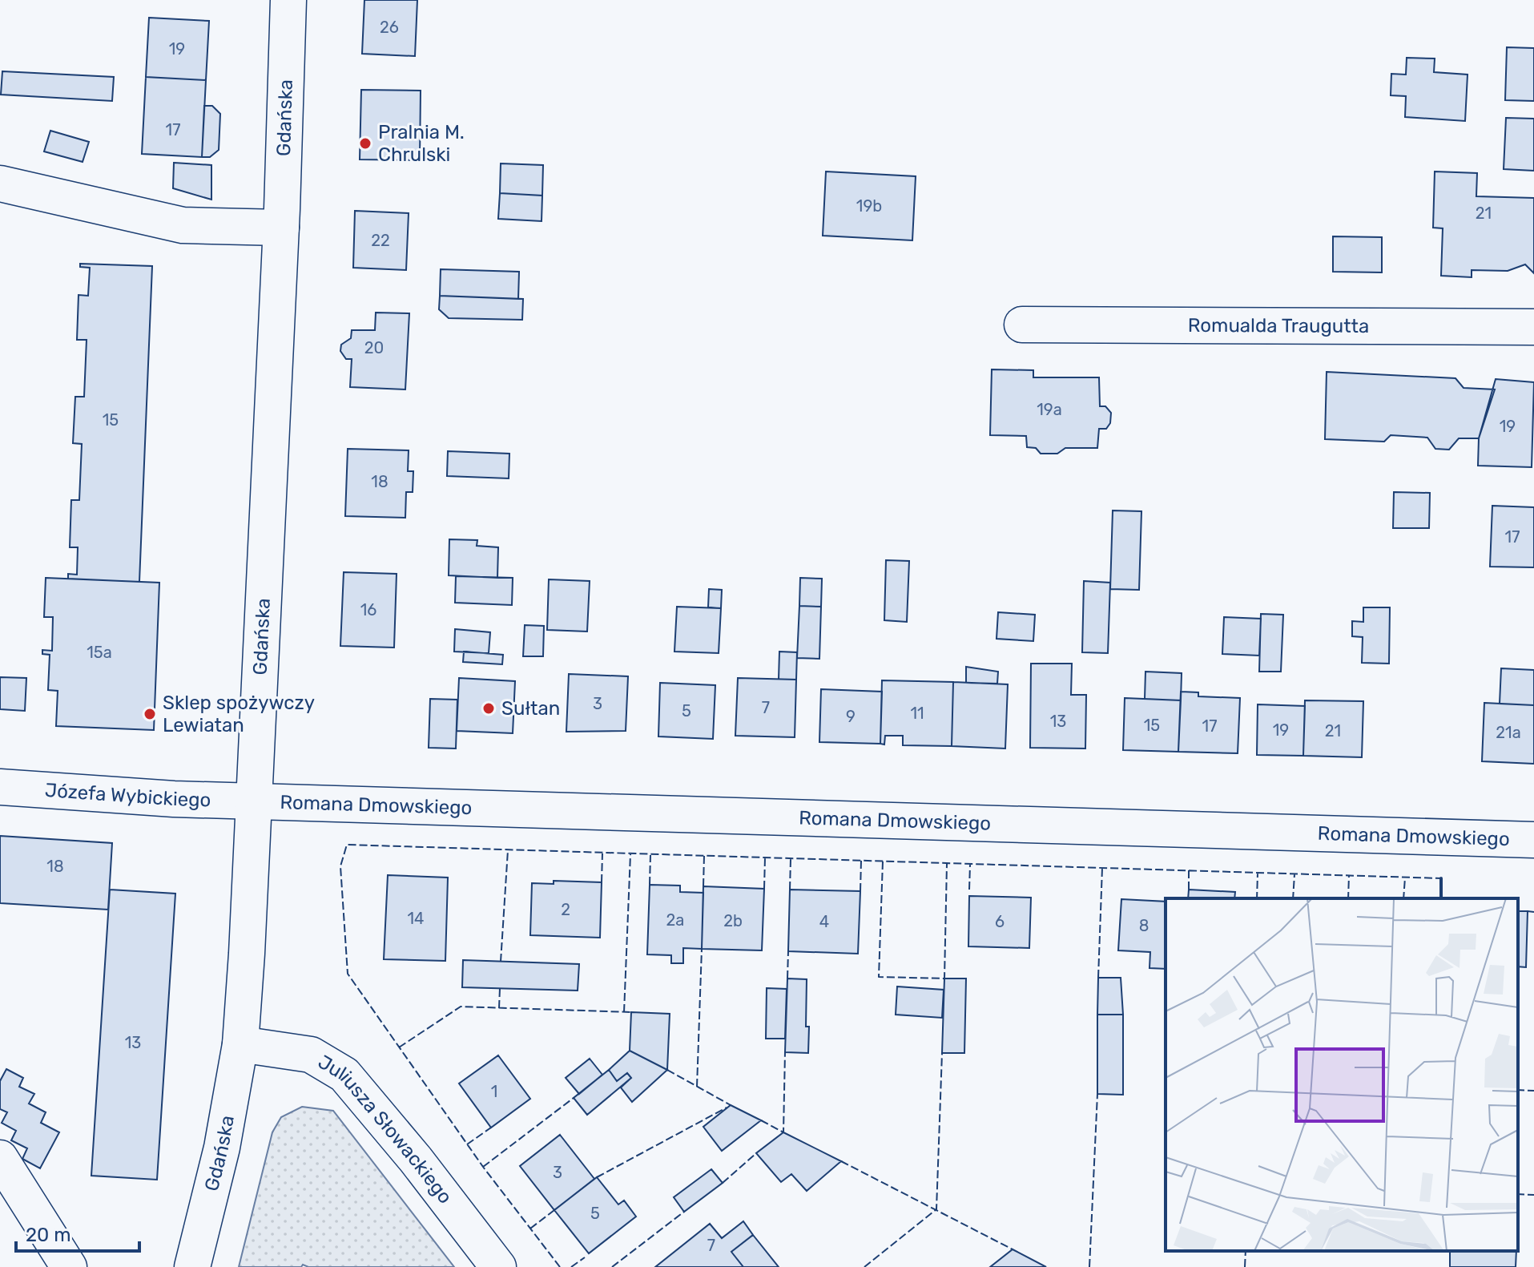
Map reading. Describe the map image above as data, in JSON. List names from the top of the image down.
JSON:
{
  "streets": {
    "street": [
      "Gdańska",
      "Romualda Traugutta",
      "Józefa Wybickiego",
      "Romana Dmowskiego",
      "Juliusza Słowackiego"
    ]
  },
  "crossings": [
    ["Gdańska", "Józefa Wybickiego"],
    ["Gdańska", "Romana Dmowskiego"],
    ["Gdańska", "Juliusza Słowackiego"],
    ["Józefa Wybickiego", "Romana Dmowskiego"]
  ],
  "places": ["Pralnia M. Chrulski", "Sułtan", "Sklep spożywczy Lewiatan"],
  "house_numbers": [
    "26",
    "19",
    "17",
    "19b",
    "21",
    "22",
    "20",
    "19a",
    "15",
    "19",
    "18",
    "17",
    "16",
    "15a",
    "3",
    "7",
    "5",
    "11",
    "9",
    "13",
    "15",
    "17",
    "19",
    "21",
    "21a",
    "18",
    "2",
    "14",
    "2a",
    "2b",
    "4",
    "6",
    "8",
    "13",
    "1",
    "3",
    "5",
    "7"
  ],
  "scale_bar": "20 m"
}
